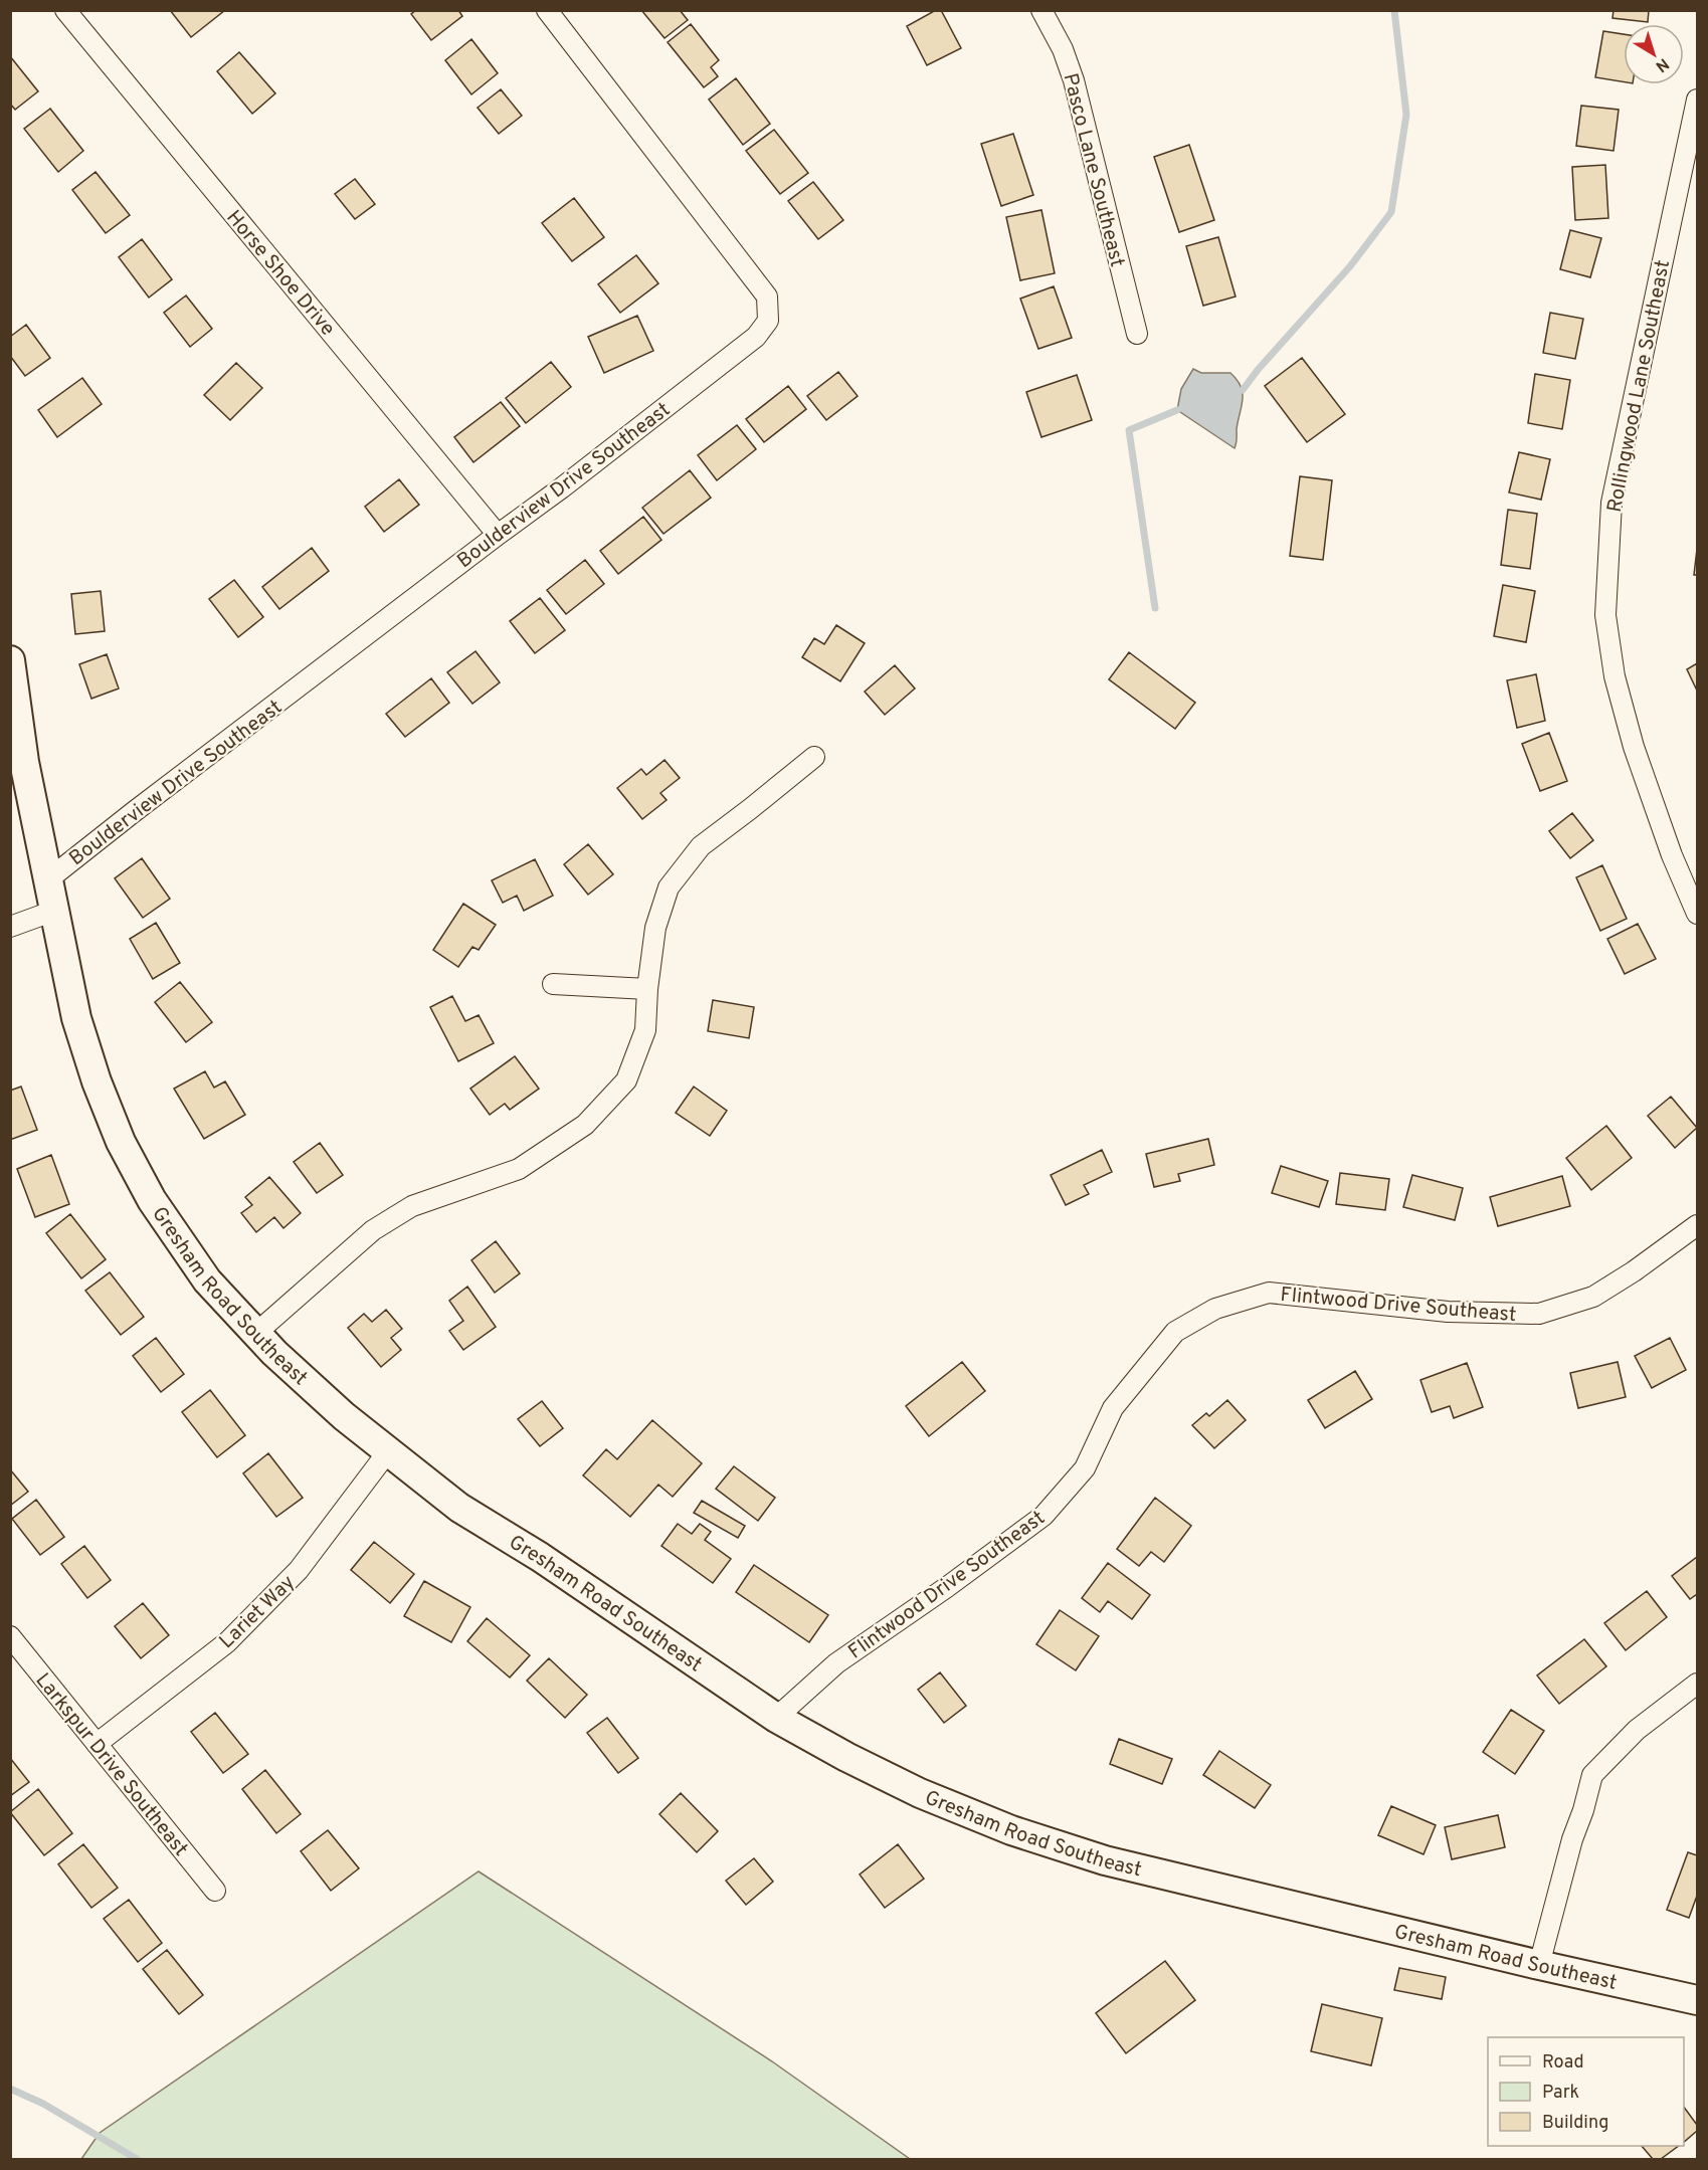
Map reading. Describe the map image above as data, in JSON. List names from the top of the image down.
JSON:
{
  "streets": {
    "street": [
      "Pasco Lane Southeast",
      "Horse Shoe Drive",
      "Rollingwood Lane Southeast",
      "Boulderview Drive Southeast",
      "Gresham Road Southeast",
      "Flintwood Drive Southeast",
      "Lariet Way",
      "Larkspur Drive Southeast"
    ]
  },
  "crossings": [
    ["Horse Shoe Drive", "Boulderview Drive Southeast"],
    ["Boulderview Drive Southeast", "Gresham Road Southeast"],
    ["Gresham Road Southeast", "Flintwood Drive Southeast"],
    ["Gresham Road Southeast", "Lariet Way"],
    ["Lariet Way", "Larkspur Drive Southeast"]
  ],
  "legend": ["Road", "Park", "Building"],
  "north": "bottom right"
}
